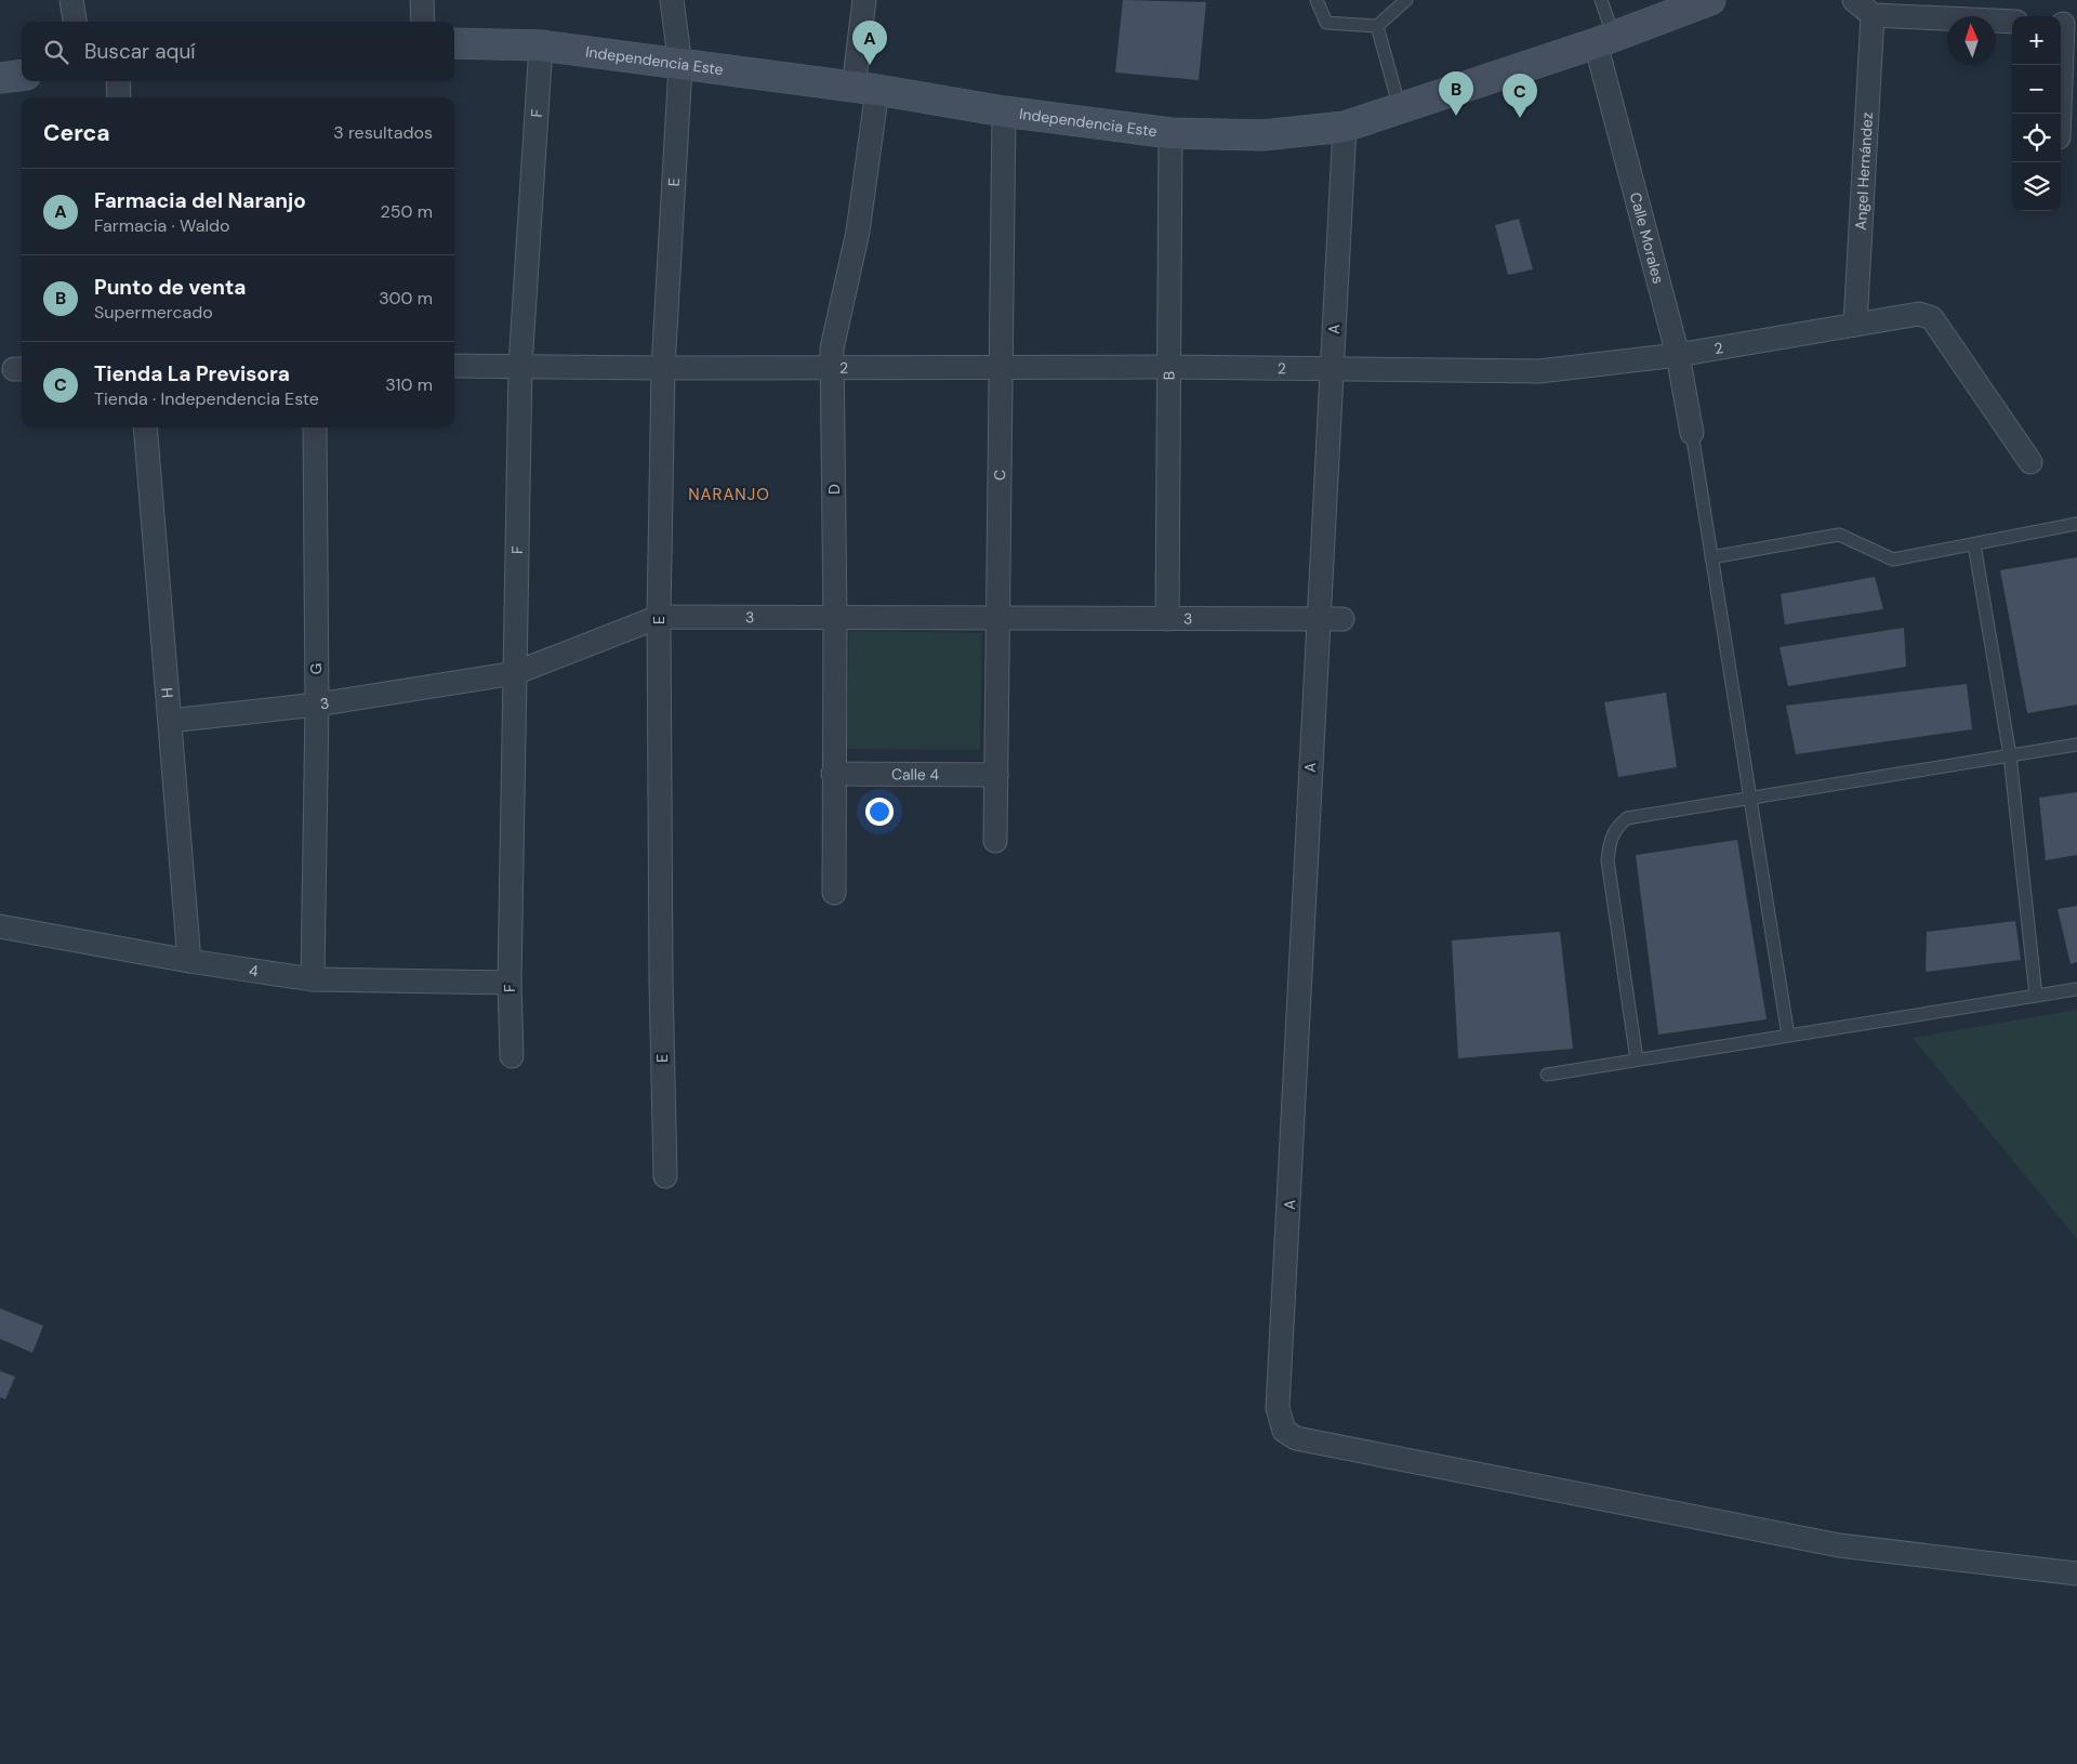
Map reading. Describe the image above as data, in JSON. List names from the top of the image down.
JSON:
{
  "streets": {
    "main road": ["Independencia Este"],
    "street": [
      "F",
      "Angel Hernández",
      "E",
      "Calle Morales",
      "A",
      "2",
      "B",
      "C",
      "D",
      "3",
      "G",
      "H",
      "Calle 4",
      "4"
    ]
  },
  "crossings": [
    ["Independencia Este", "F"],
    ["Independencia Este", "E"],
    ["Independencia Este", "Calle Morales"],
    ["Independencia Este", "A"],
    ["Independencia Este", "B"],
    ["Independencia Este", "C"],
    ["Independencia Este", "D"],
    ["F", "2"],
    ["F", "3"],
    ["F", "4"],
    ["Angel Hernández", "2"],
    ["E", "2"],
    ["E", "3"],
    ["Calle Morales", "2"],
    ["A", "2"],
    ["A", "3"],
    ["2", "B"],
    ["2", "C"],
    ["2", "D"],
    ["B", "3"],
    ["C", "3"],
    ["C", "Calle 4"],
    ["D", "3"],
    ["D", "Calle 4"],
    ["3", "G"],
    ["3", "H"],
    ["G", "4"],
    ["H", "4"]
  ],
  "districts": ["NARANJO"],
  "north": "top",
  "page": {
    "map_buttons": ["+", "−"],
    "pins": ["A", "B", "C"],
    "search": "Buscar aquí",
    "heading": ["Cerca", "3 resultados"],
    "list": [
      {
        "mark": "A",
        "name": "Farmacia del Naranjo",
        "note": "Farmacia · Waldo",
        "value": "250 m"
      },
      {
        "mark": "B",
        "name": "Punto de venta",
        "note": "Supermercado",
        "value": "300 m"
      },
      {
        "mark": "C",
        "name": "Tienda La Previsora",
        "note": "Tienda · Independencia Este",
        "value": "310 m"
      }
    ]
  }
}
